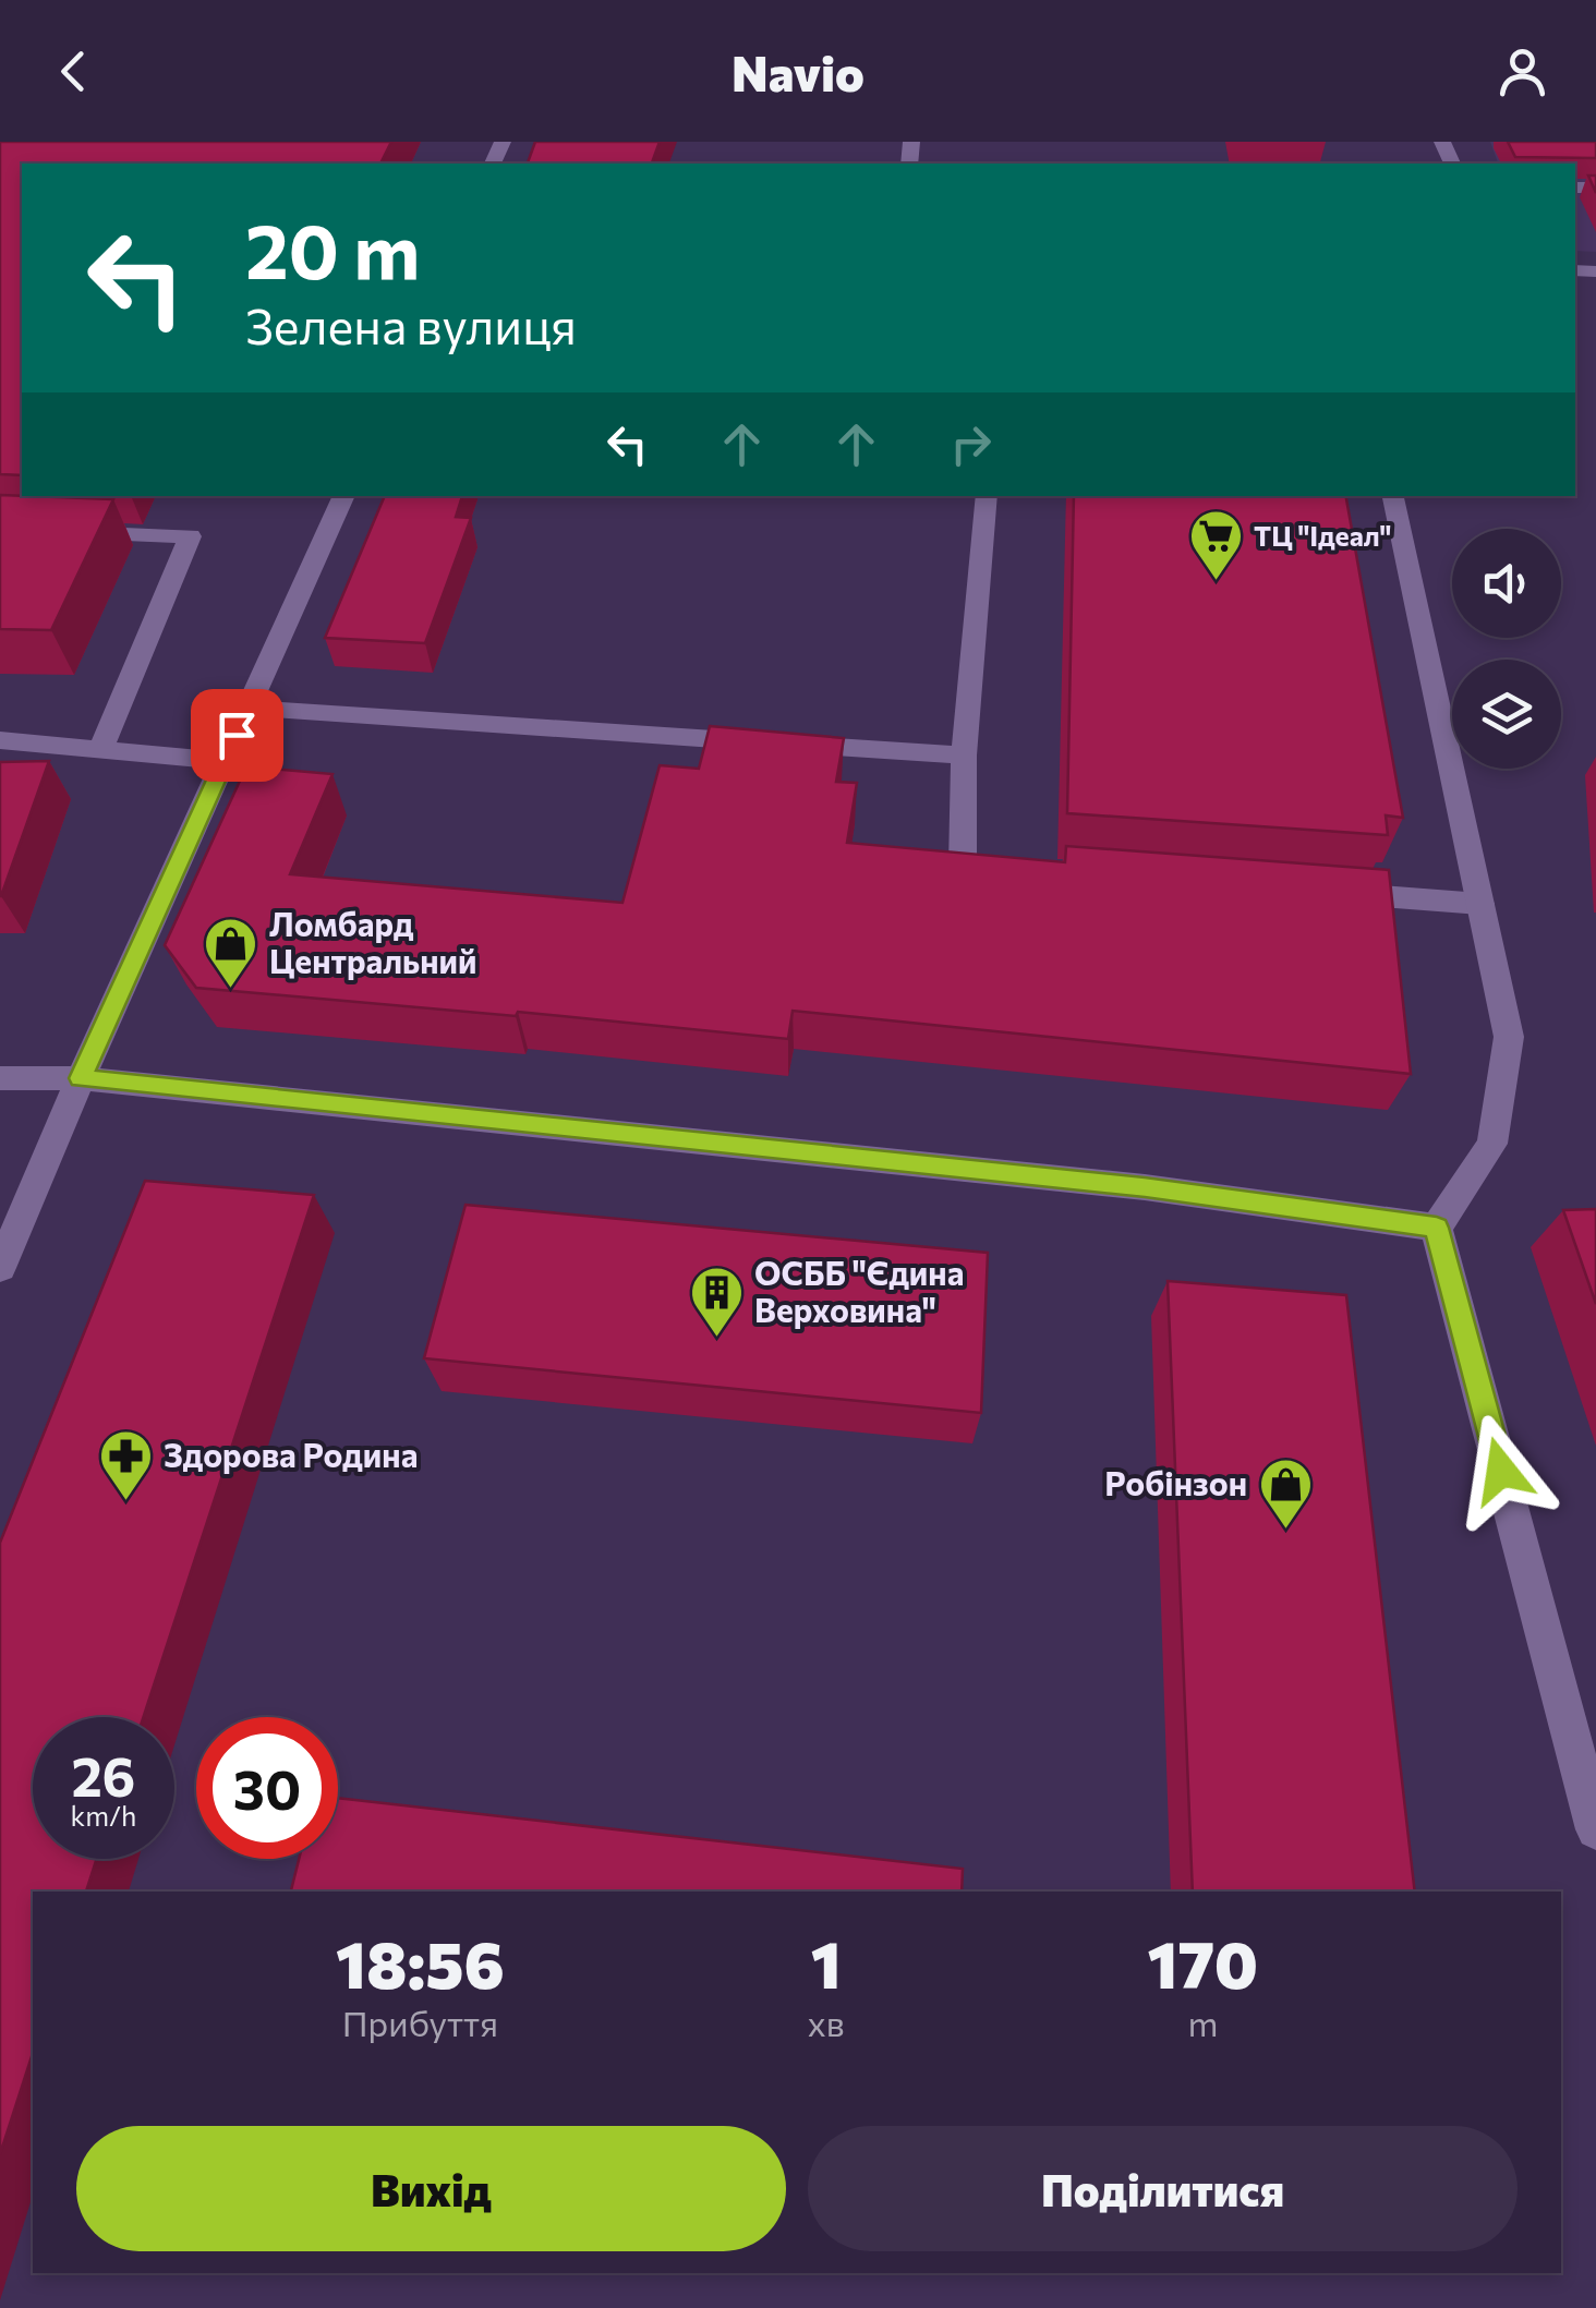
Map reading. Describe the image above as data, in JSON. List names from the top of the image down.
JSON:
{
  "places": {
    "supermarket": ["ТЦ \"Ідеал\""],
    "shop": ["Ломбард Центральний", "Робінзон"],
    "building": ["ОСББ \"Єдина Верховина\""],
    "pharmacy": ["Здорова Родина"]
  },
  "page": {
    "header": "Navio",
    "turn": ["20 m", "Зелена вулиця"],
    "speed": "26 km/h",
    "limit": "30",
    "eta": [
      "18:56",
      "Прибуття",
      "1",
      "хв",
      "170",
      "m"
    ],
    "buttons": ["Вихід", "Поділитися"]
  }
}
